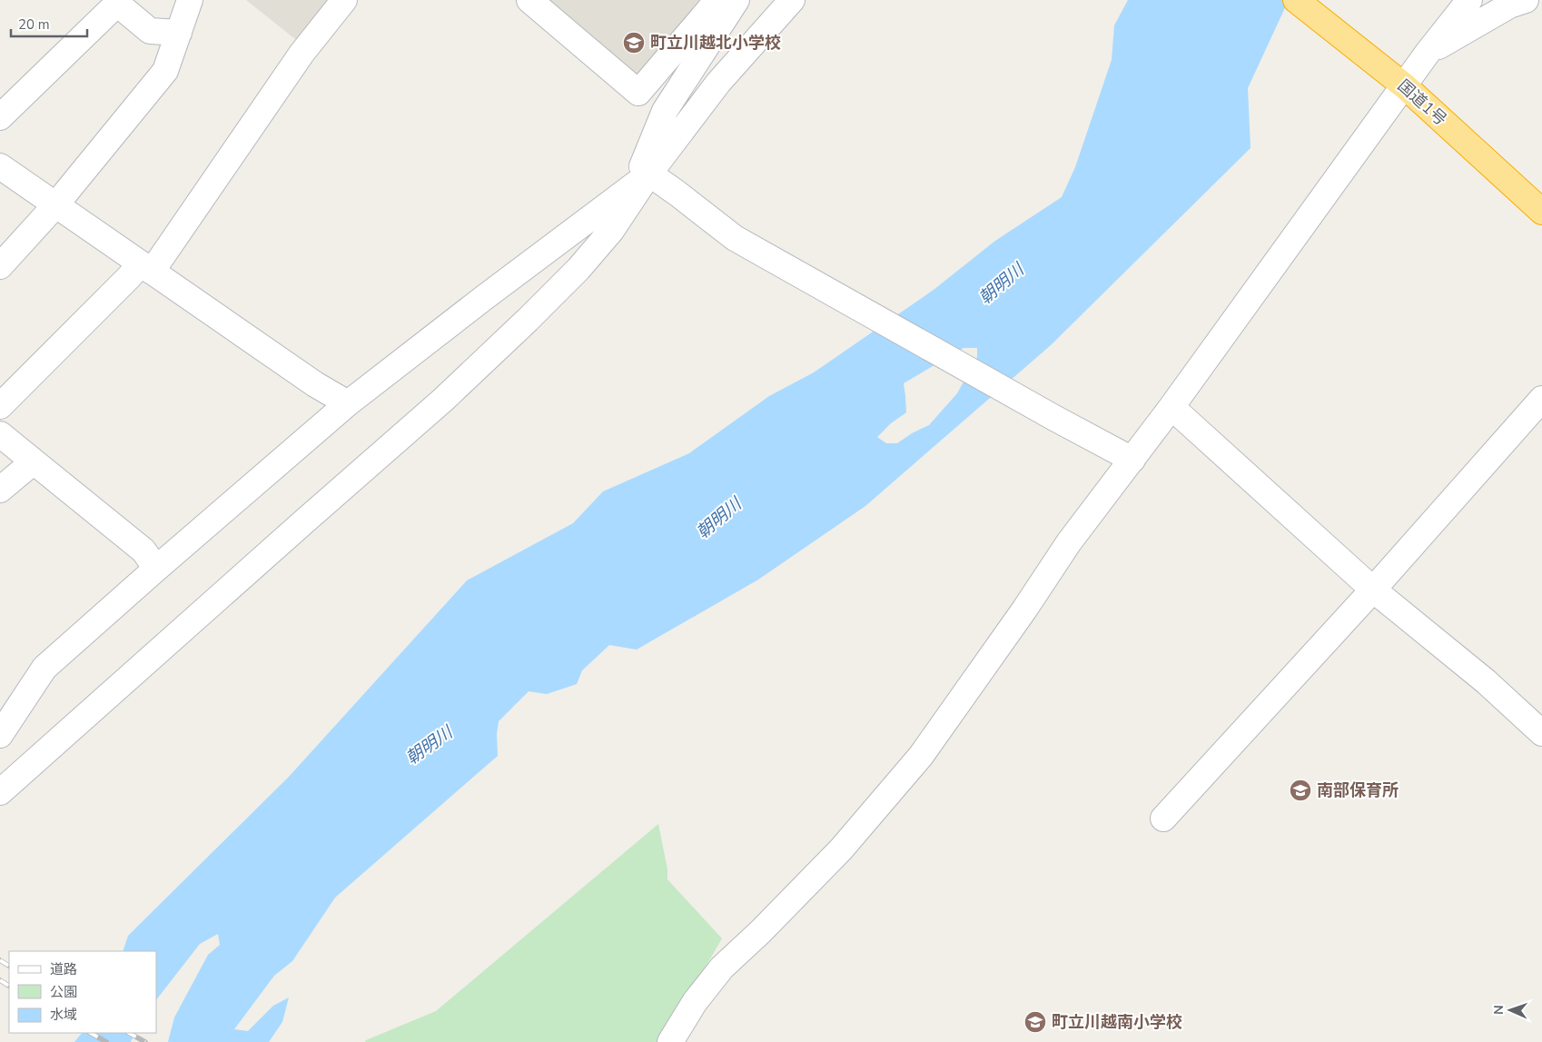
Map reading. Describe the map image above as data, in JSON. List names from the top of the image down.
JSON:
{
  "streets": {
    "highway": ["国道1号"]
  },
  "water": ["朝明川"],
  "places": {
    "school or university": ["町立川越北小学校", "南部保育所", "町立川越南小学校"]
  },
  "legend": ["道路", "公園", "水域"],
  "scale_bar": "20 m",
  "north": "left"
}
